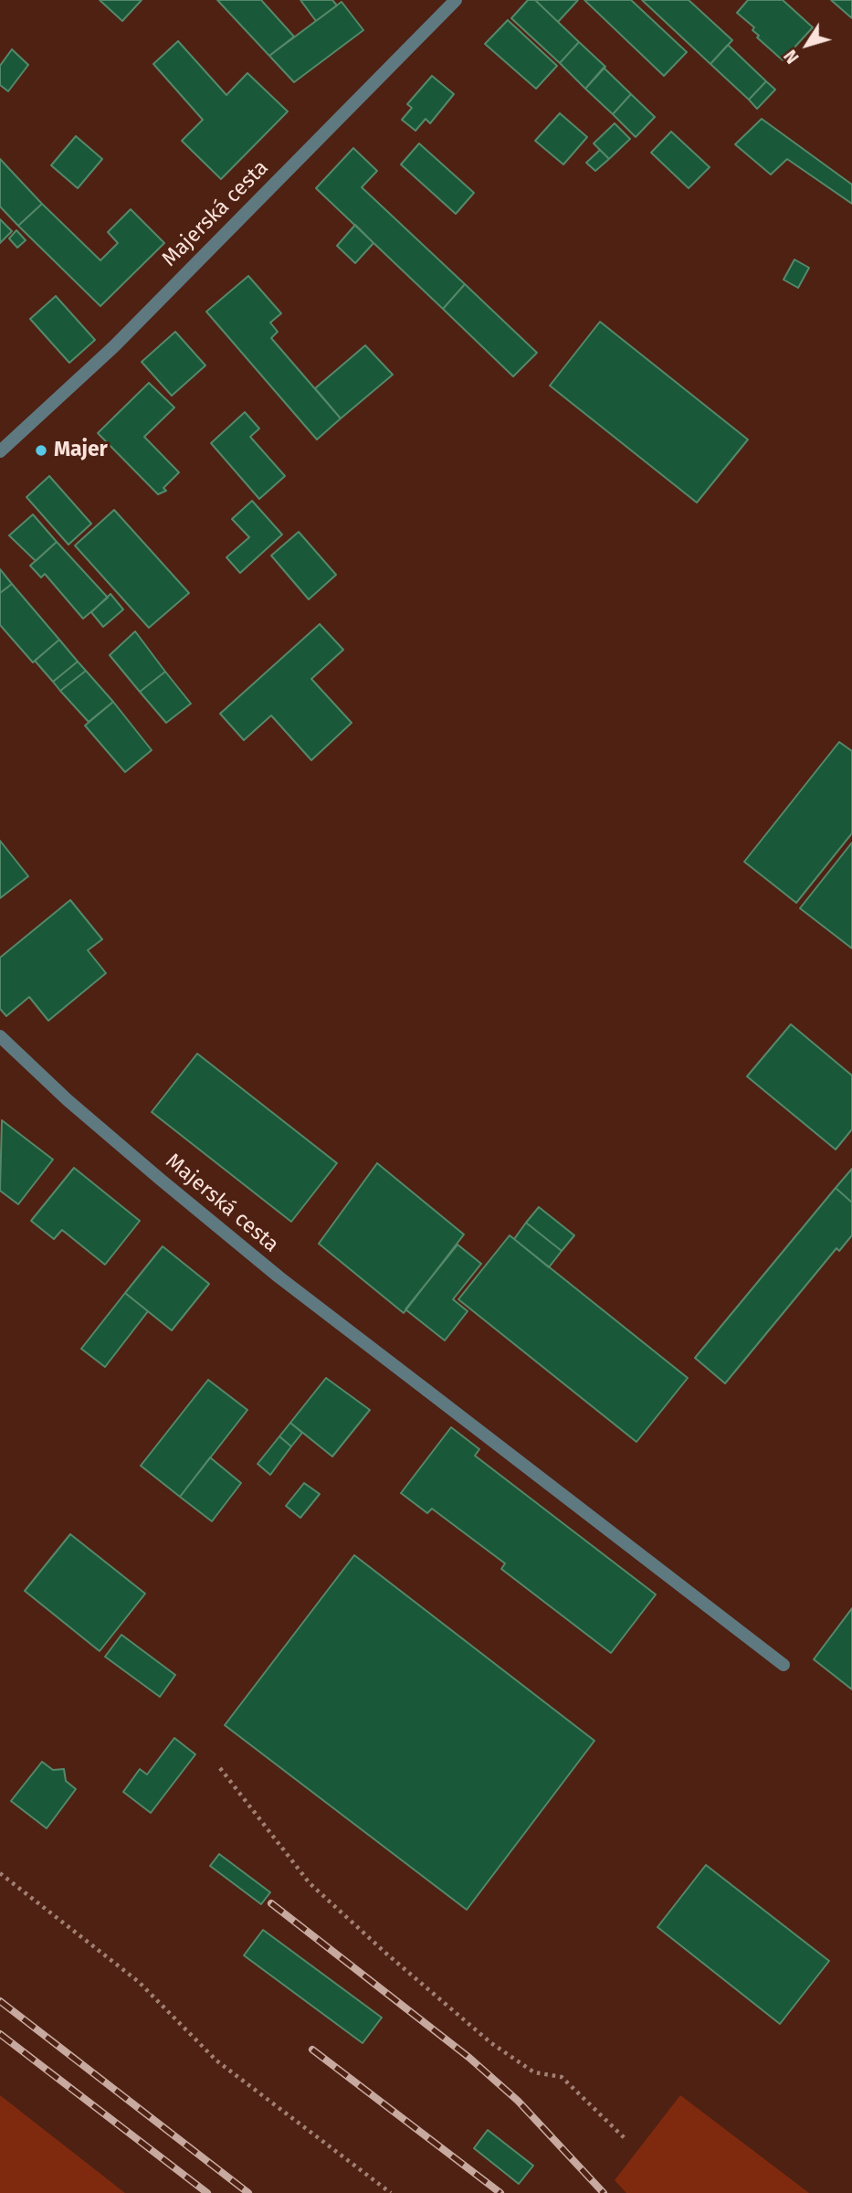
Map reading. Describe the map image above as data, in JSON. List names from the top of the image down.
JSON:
{
  "streets": {
    "street": ["Majerská cesta"]
  },
  "places": ["Majer"],
  "north": "bottom left"
}
